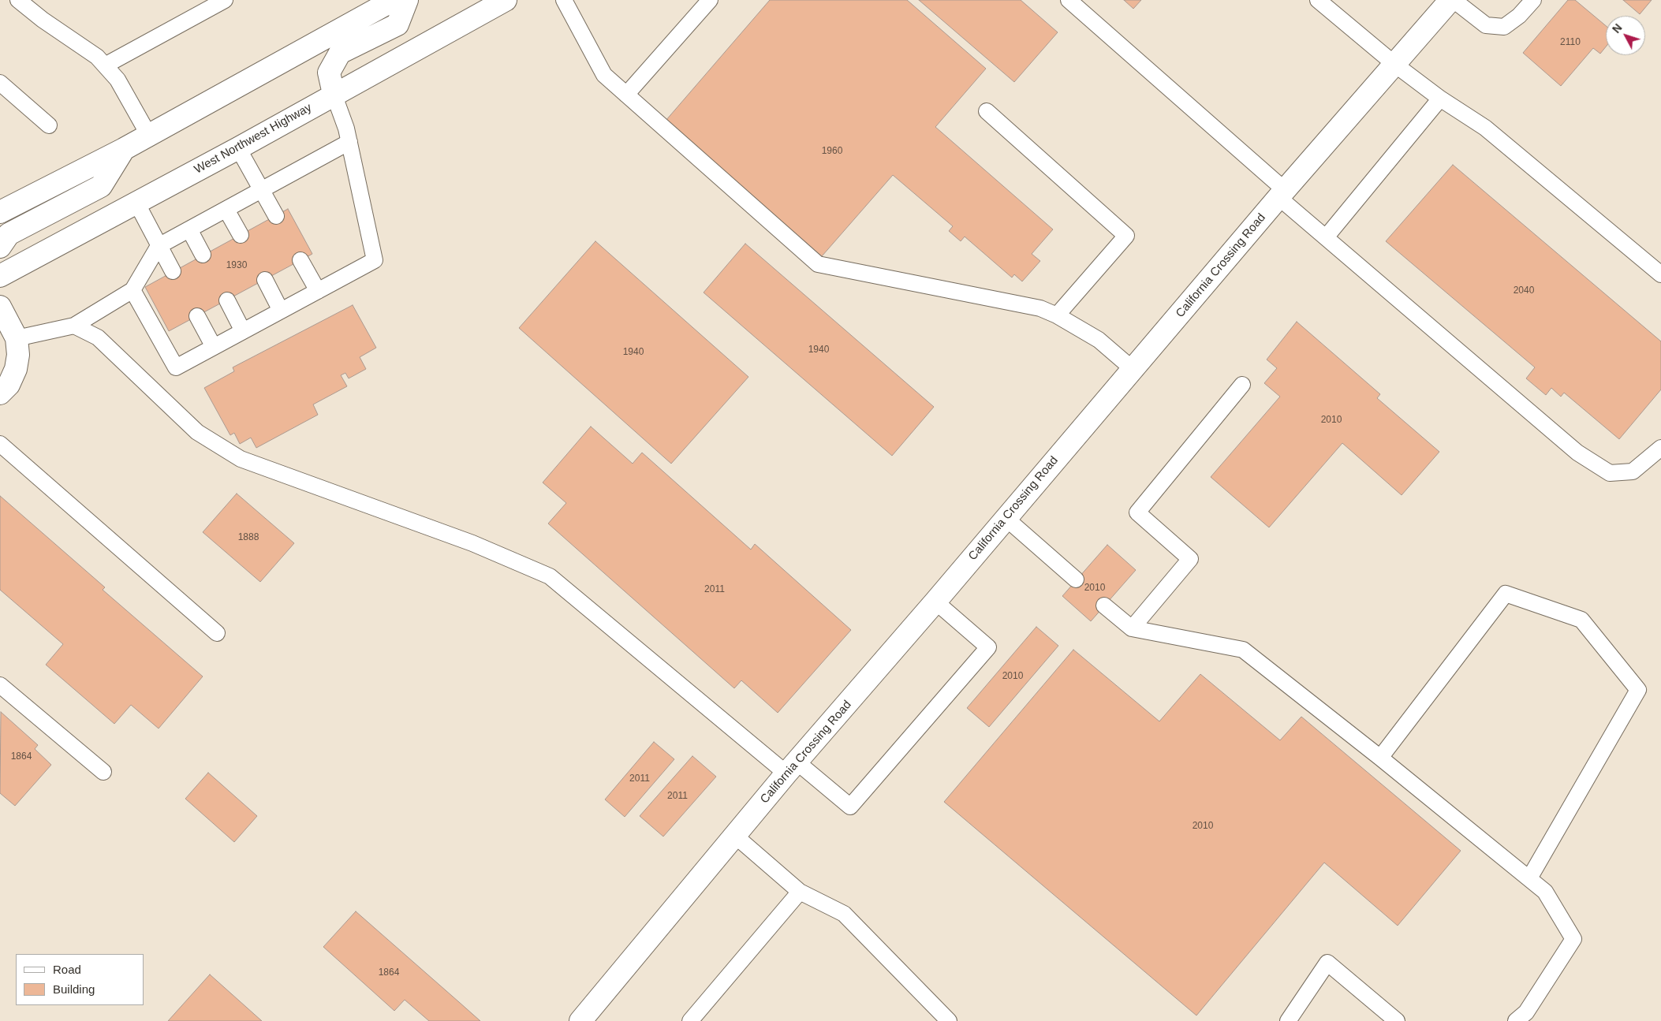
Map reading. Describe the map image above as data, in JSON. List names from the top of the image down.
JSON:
{
  "streets": {
    "street": ["West Northwest Highway", "California Crossing Road"]
  },
  "house_numbers": [
    "2110",
    "1960",
    "1930",
    "2040",
    "1940",
    "1940",
    "2010",
    "1888",
    "2010",
    "2011",
    "2010",
    "1864",
    "2011",
    "2011",
    "2010",
    "1864"
  ],
  "legend": ["Road", "Building"],
  "north": "top left"
}
